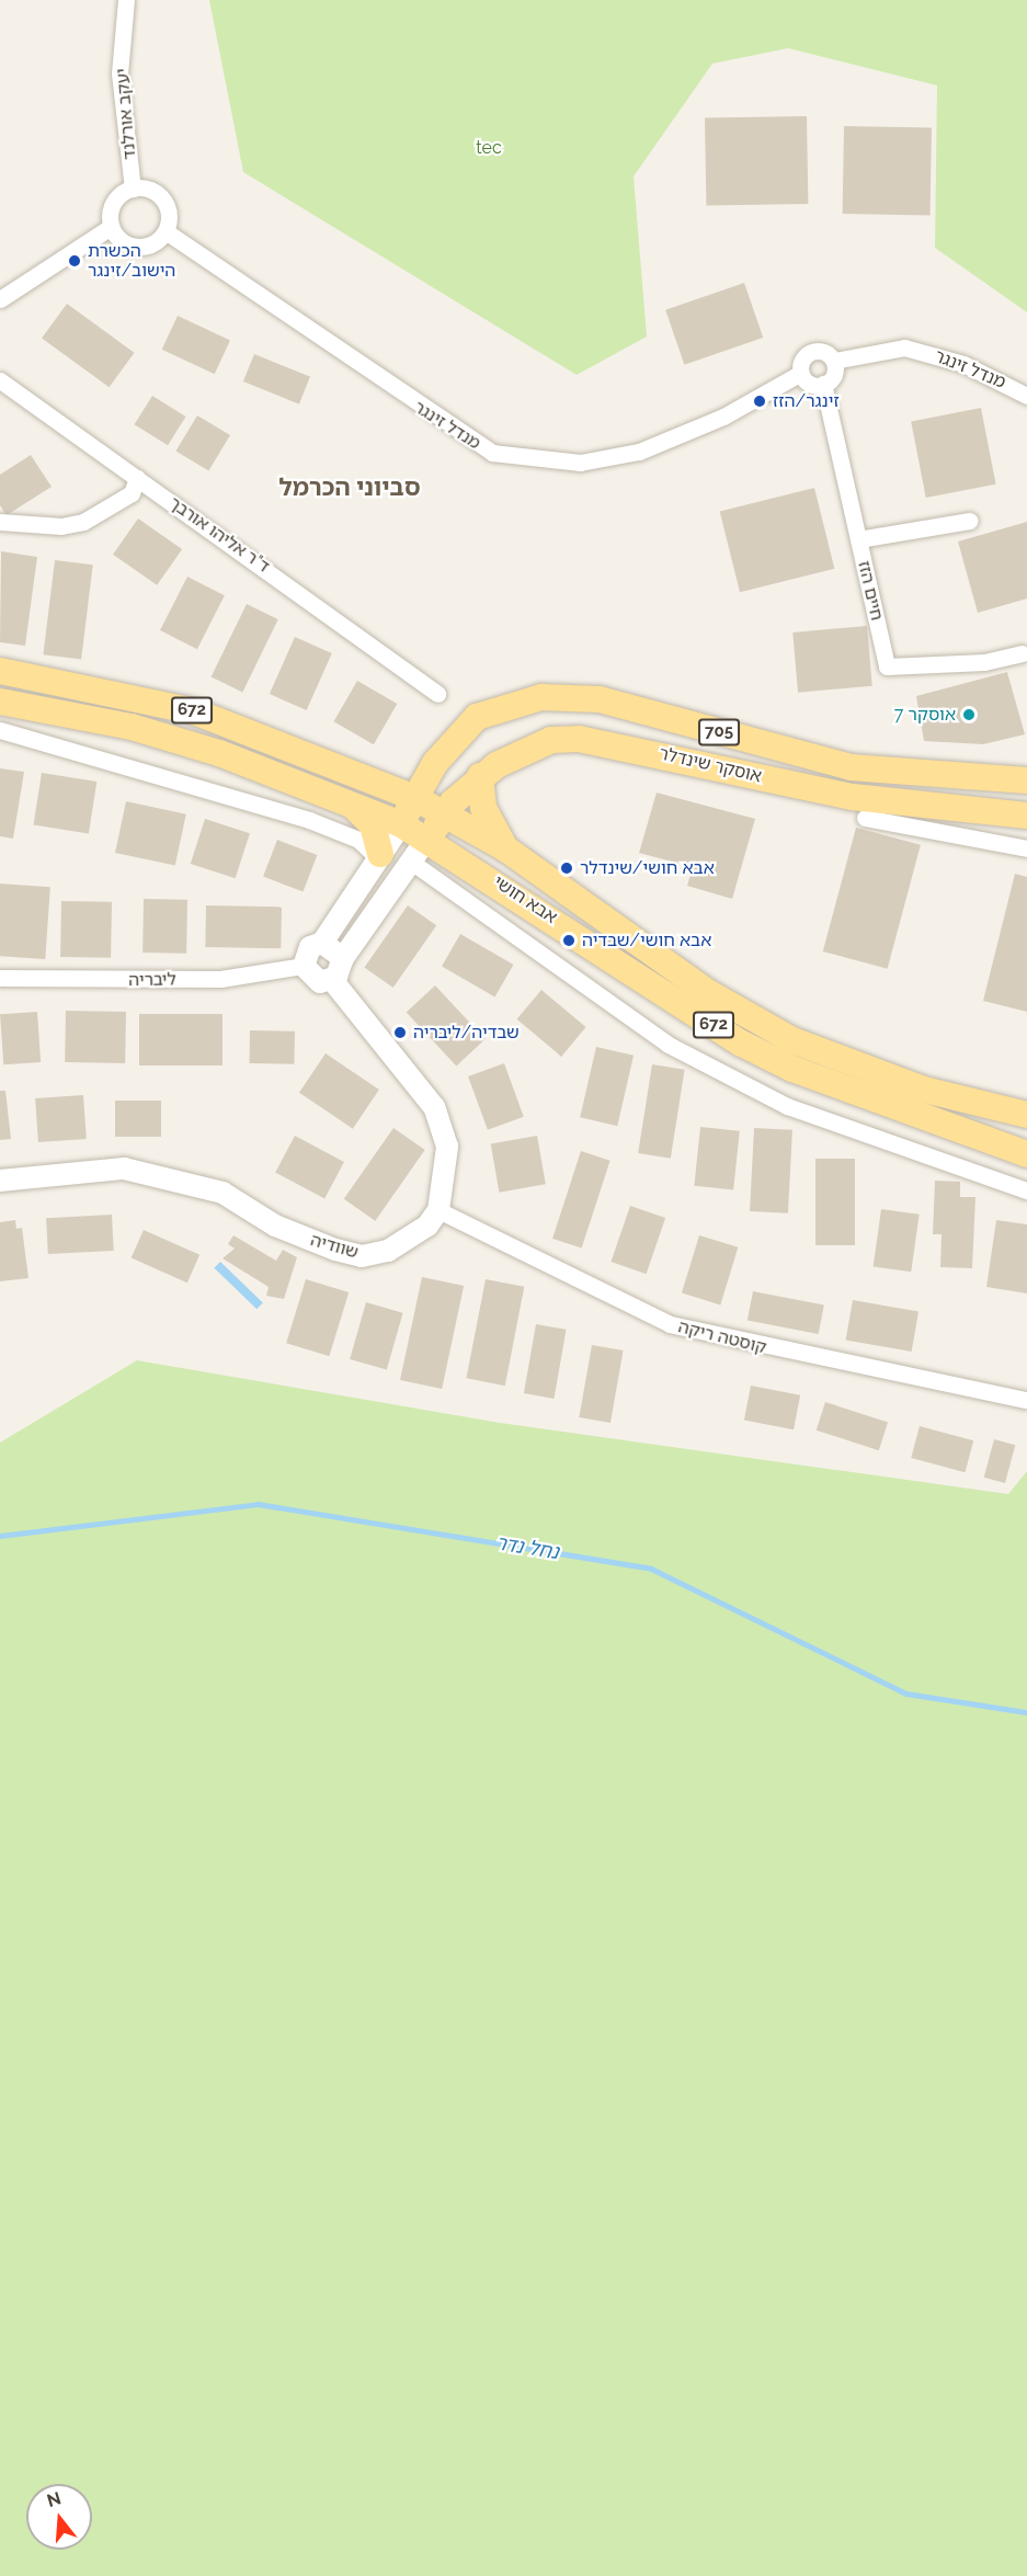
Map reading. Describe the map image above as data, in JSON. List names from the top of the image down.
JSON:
{
  "streets": {
    "main road": [
      "672",
      "705",
      "אוסקר שינדלר",
      "אבא חושי"
    ],
    "street": [
      "יעקב אורלנד",
      "מנדל זינגר",
      "ד\"ר אליהו אורבך",
      "חיים הזז",
      "ליבריה",
      "שוודיה",
      "קוסטה ריקה"
    ]
  },
  "crossings": [
    ["יעקב אורלנד", "מנדל זינגר"],
    ["מנדל זינגר", "חיים הזז"],
    ["אוסקר שינדלר", "אבא חושי"],
    ["שוודיה", "קוסטה ריקה"]
  ],
  "districts": ["סביוני הכרמל"],
  "water": ["נחל נדר"],
  "parks": ["tec"],
  "places": [
    "הכשרת הישוב/זינגר",
    "זינגר/הזז",
    "אוסקר 7",
    "אבא חושי/שינדלר",
    "אבא חושי/שבדיה",
    "שבדיה/ליבריה"
  ],
  "north": "top"
}
